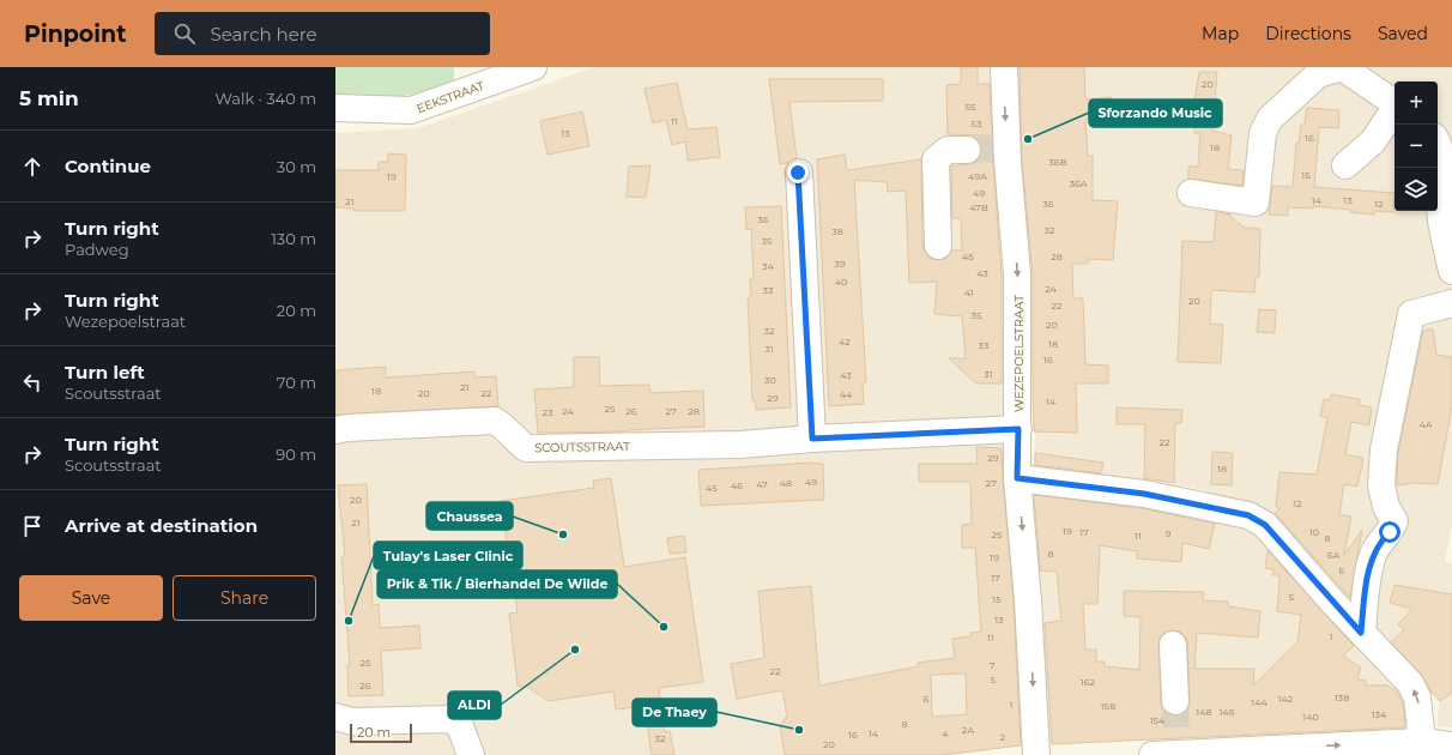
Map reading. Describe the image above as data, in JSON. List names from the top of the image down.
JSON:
{
  "streets": {
    "street": ["EEKSTRAAT", "WEZEPOELSTRAAT", "SCOUTSSTRAAT"]
  },
  "crossings": [
    ["WEZEPOELSTRAAT", "SCOUTSSTRAAT"]
  ],
  "places": [
    "Sforzando Music",
    "Chaussea",
    "Tulay's Laser Clinic",
    "Prik & Tik / Bierhandel De Wilde",
    "ALDI",
    "De Thaey"
  ],
  "house_numbers": [
    "20",
    "55",
    "11",
    "53",
    "13",
    "16",
    "18",
    "36B",
    "15",
    "19",
    "49A",
    "36A",
    "49",
    "14",
    "13",
    "21",
    "36",
    "12",
    "47B",
    "36",
    "32",
    "38",
    "35",
    "45",
    "28",
    "39",
    "34",
    "43",
    "40",
    "24",
    "33",
    "41",
    "20",
    "22",
    "35",
    "20",
    "32",
    "42",
    "18",
    "33",
    "31",
    "16",
    "31",
    "43",
    "30",
    "21",
    "18",
    "20",
    "22",
    "44",
    "29",
    "14",
    "25",
    "24",
    "26",
    "27",
    "28",
    "23",
    "4A",
    "22",
    "29",
    "18",
    "49",
    "48",
    "27",
    "47",
    "46",
    "45",
    "20",
    "12",
    "21",
    "19",
    "17",
    "10",
    "9",
    "25",
    "11",
    "8",
    "8",
    "6A",
    "19",
    "6",
    "17",
    "5",
    "15",
    "13",
    "1",
    "11",
    "25",
    "7",
    "22",
    "5",
    "162",
    "26",
    "138",
    "6",
    "142",
    "144",
    "1",
    "158",
    "148",
    "146",
    "134",
    "140",
    "154",
    "8",
    "2A",
    "14",
    "4",
    "16",
    "2",
    "32",
    "20"
  ],
  "scale_bar": "20 m",
  "page": {
    "header": "Pinpoint",
    "search": "Search here",
    "nav": ["Map", "Directions", "Saved"],
    "heading": ["5 min", "Walk · 340 m"],
    "map_buttons": ["+", "−"],
    "list": [
      ["Continue", "30 m"],
      ["Turn right", "Padweg", "130 m"],
      ["Turn right", "Wezepoelstraat", "20 m"],
      ["Turn left", "Scoutsstraat", "70 m"],
      ["Turn right", "Scoutsstraat", "90 m"],
      "Arrive at destination"
    ],
    "buttons": ["Save", "Share"],
    "scale": "20 m"
  }
}
